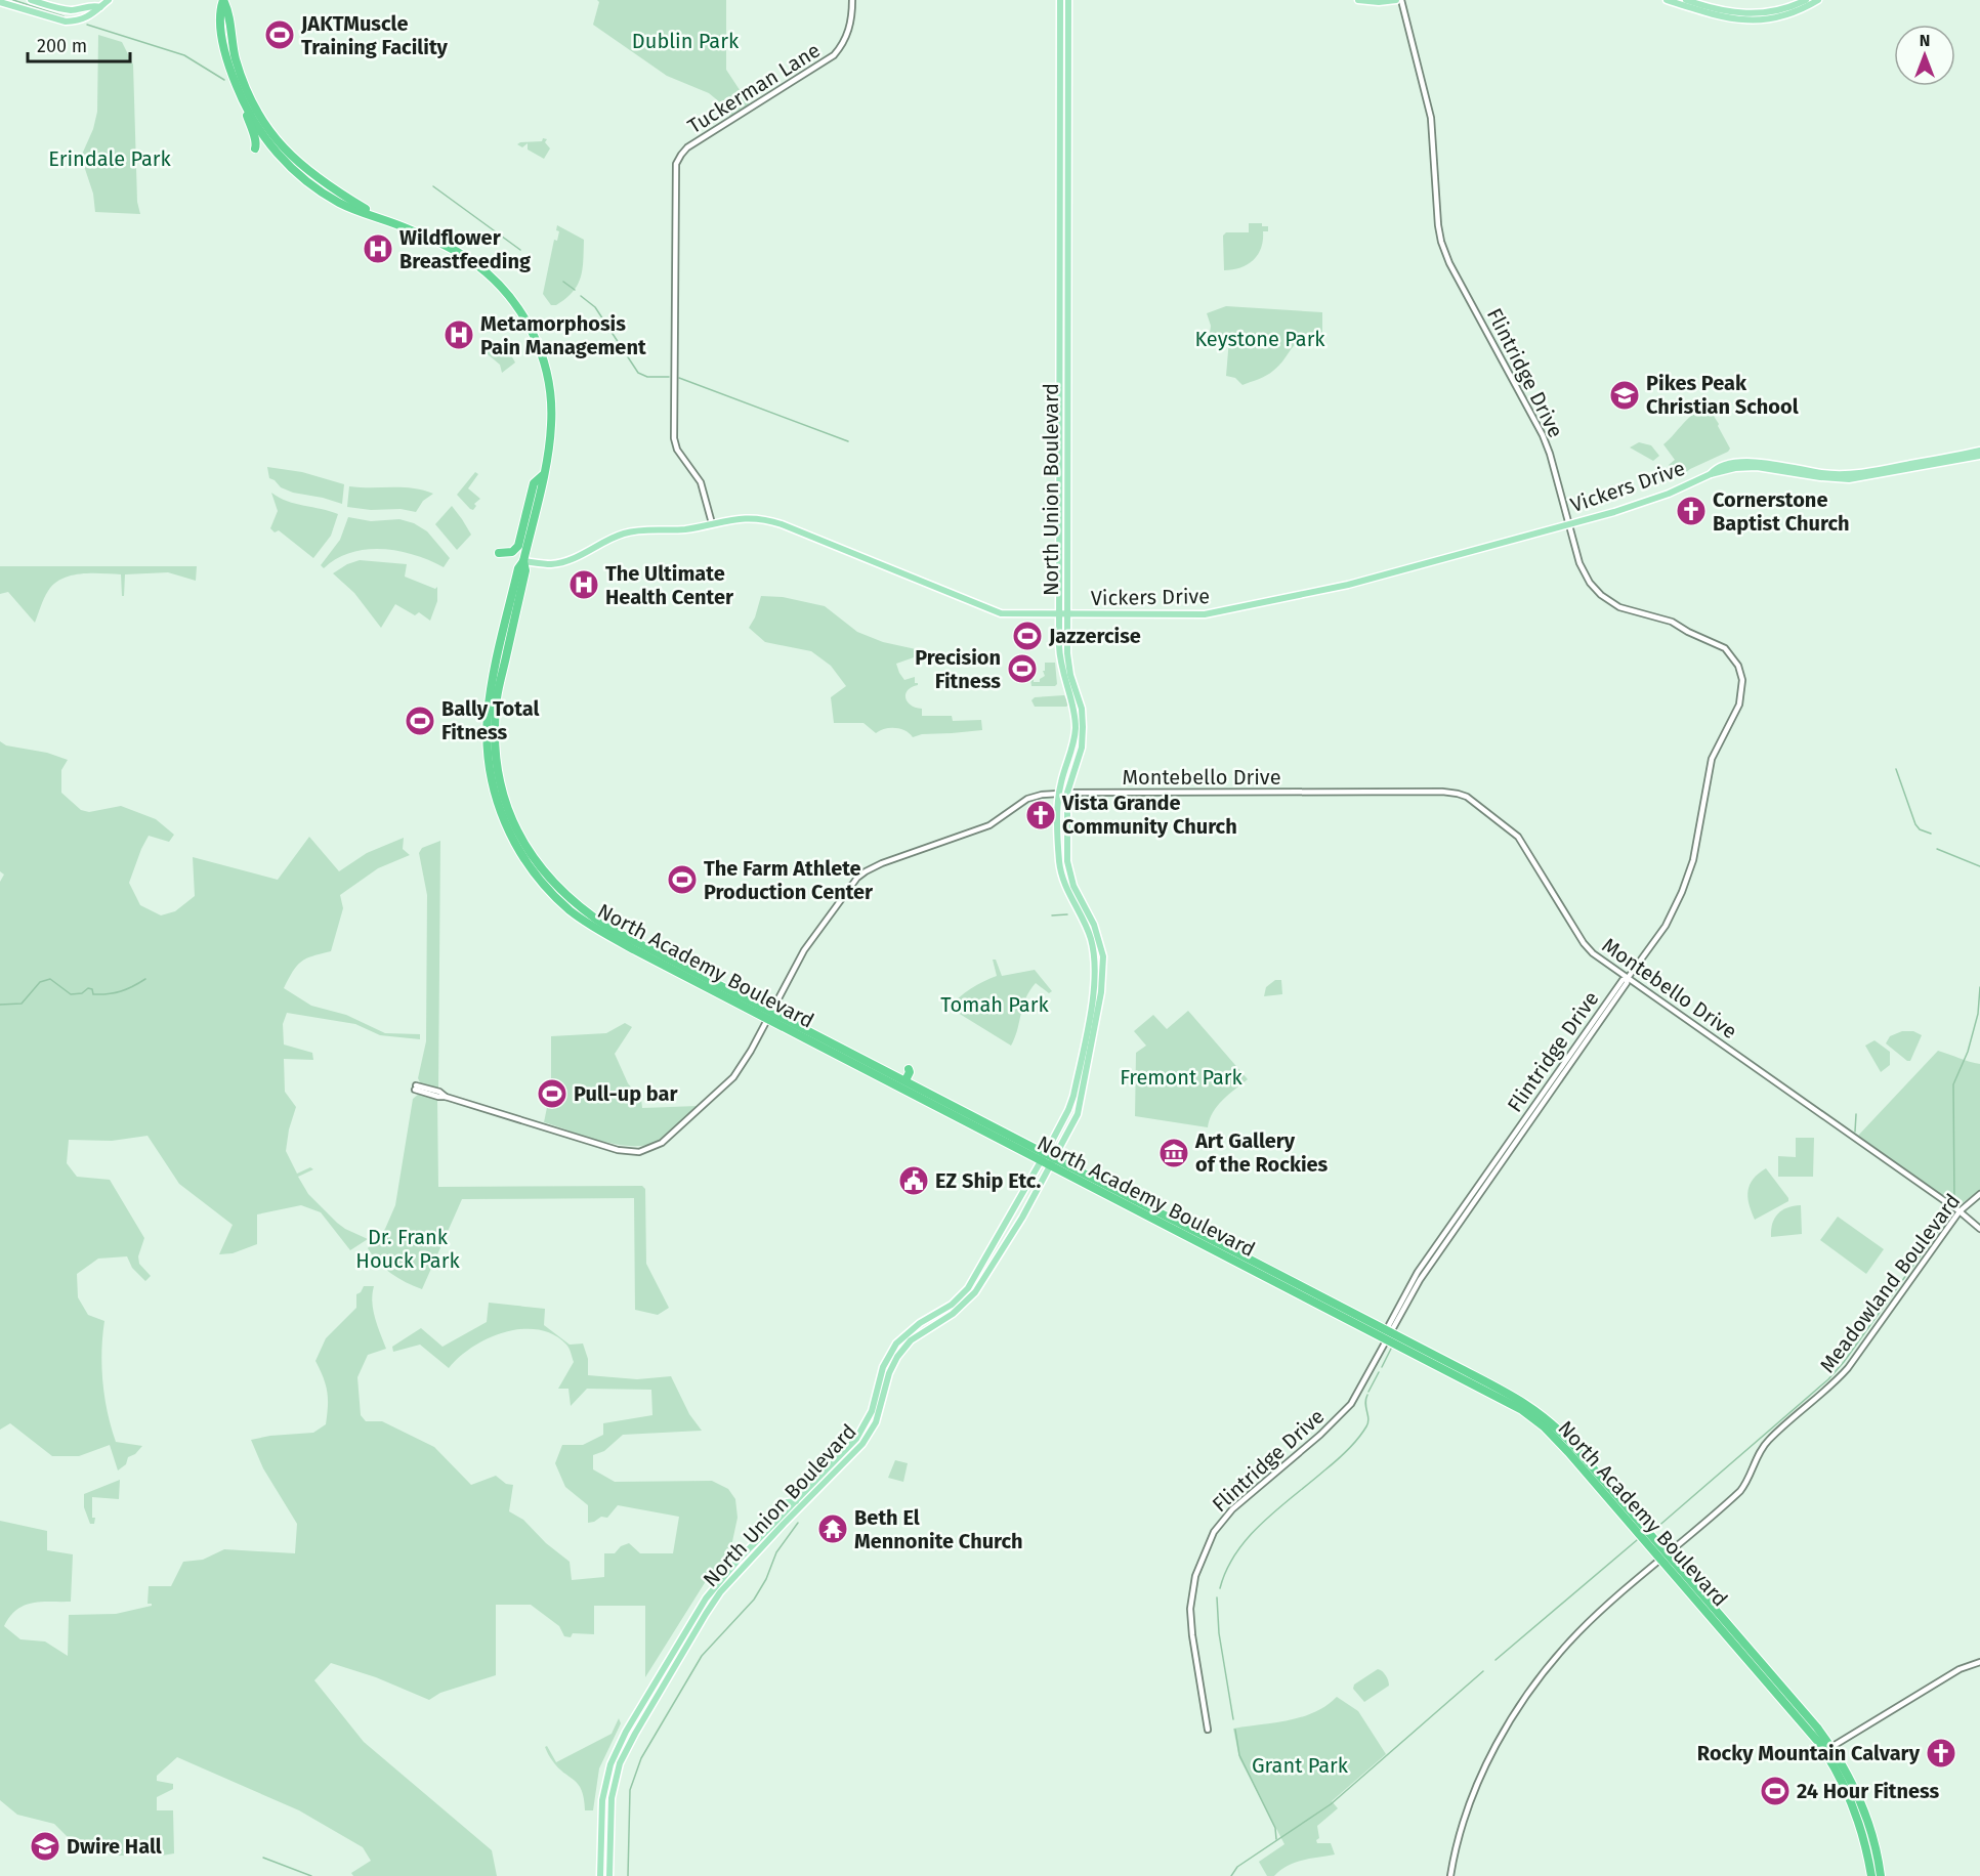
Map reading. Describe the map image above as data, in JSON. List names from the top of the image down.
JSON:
{
  "streets": {
    "highway": ["North Academy Boulevard"],
    "main road": ["Vickers Drive", "North Union Boulevard"],
    "street": [
      "Tuckerman Lane",
      "Flintridge Drive",
      "Montebello Drive",
      "Meadowland Boulevard"
    ]
  },
  "crossings": [
    ["Tuckerman Lane", "Vickers Drive"],
    ["Flintridge Drive", "Vickers Drive"],
    ["Flintridge Drive", "Montebello Drive"],
    ["Flintridge Drive", "North Academy Boulevard"],
    ["Vickers Drive", "North Union Boulevard"],
    ["Vickers Drive", "North Academy Boulevard"],
    ["North Union Boulevard", "Montebello Drive"],
    ["North Union Boulevard", "North Academy Boulevard"],
    ["Montebello Drive", "Meadowland Boulevard"],
    ["North Academy Boulevard", "Meadowland Boulevard"]
  ],
  "parks": [
    "Dublin Park",
    "Erindale Park",
    "Keystone Park",
    "Tomah Park",
    "Fremont Park",
    "Dr. Frank Houck Park",
    "Grant Park"
  ],
  "places": {
    "sports": [
      "JAKTMuscle Training Facility",
      "Jazzercise",
      "Precision Fitness",
      "Bally Total Fitness",
      "The Farm Athlete Production Center",
      "Pull-up bar",
      "24 Hour Fitness"
    ],
    "hospital": ["Wildflower Breastfeeding", "Metamorphosis Pain Management", "The Ultimate Health Center"],
    "school or university": ["Pikes Peak Christian School", "Dwire Hall"],
    "church": ["Cornerstone Baptist Church", "Vista Grande Community Church", "Rocky Mountain Calvary"],
    "museum": ["Art Gallery of the Rockies"],
    "public building": ["EZ Ship Etc."],
    "temple": ["Beth El Mennonite Church"]
  },
  "scale_bar": "200 m",
  "north": "top"
}
